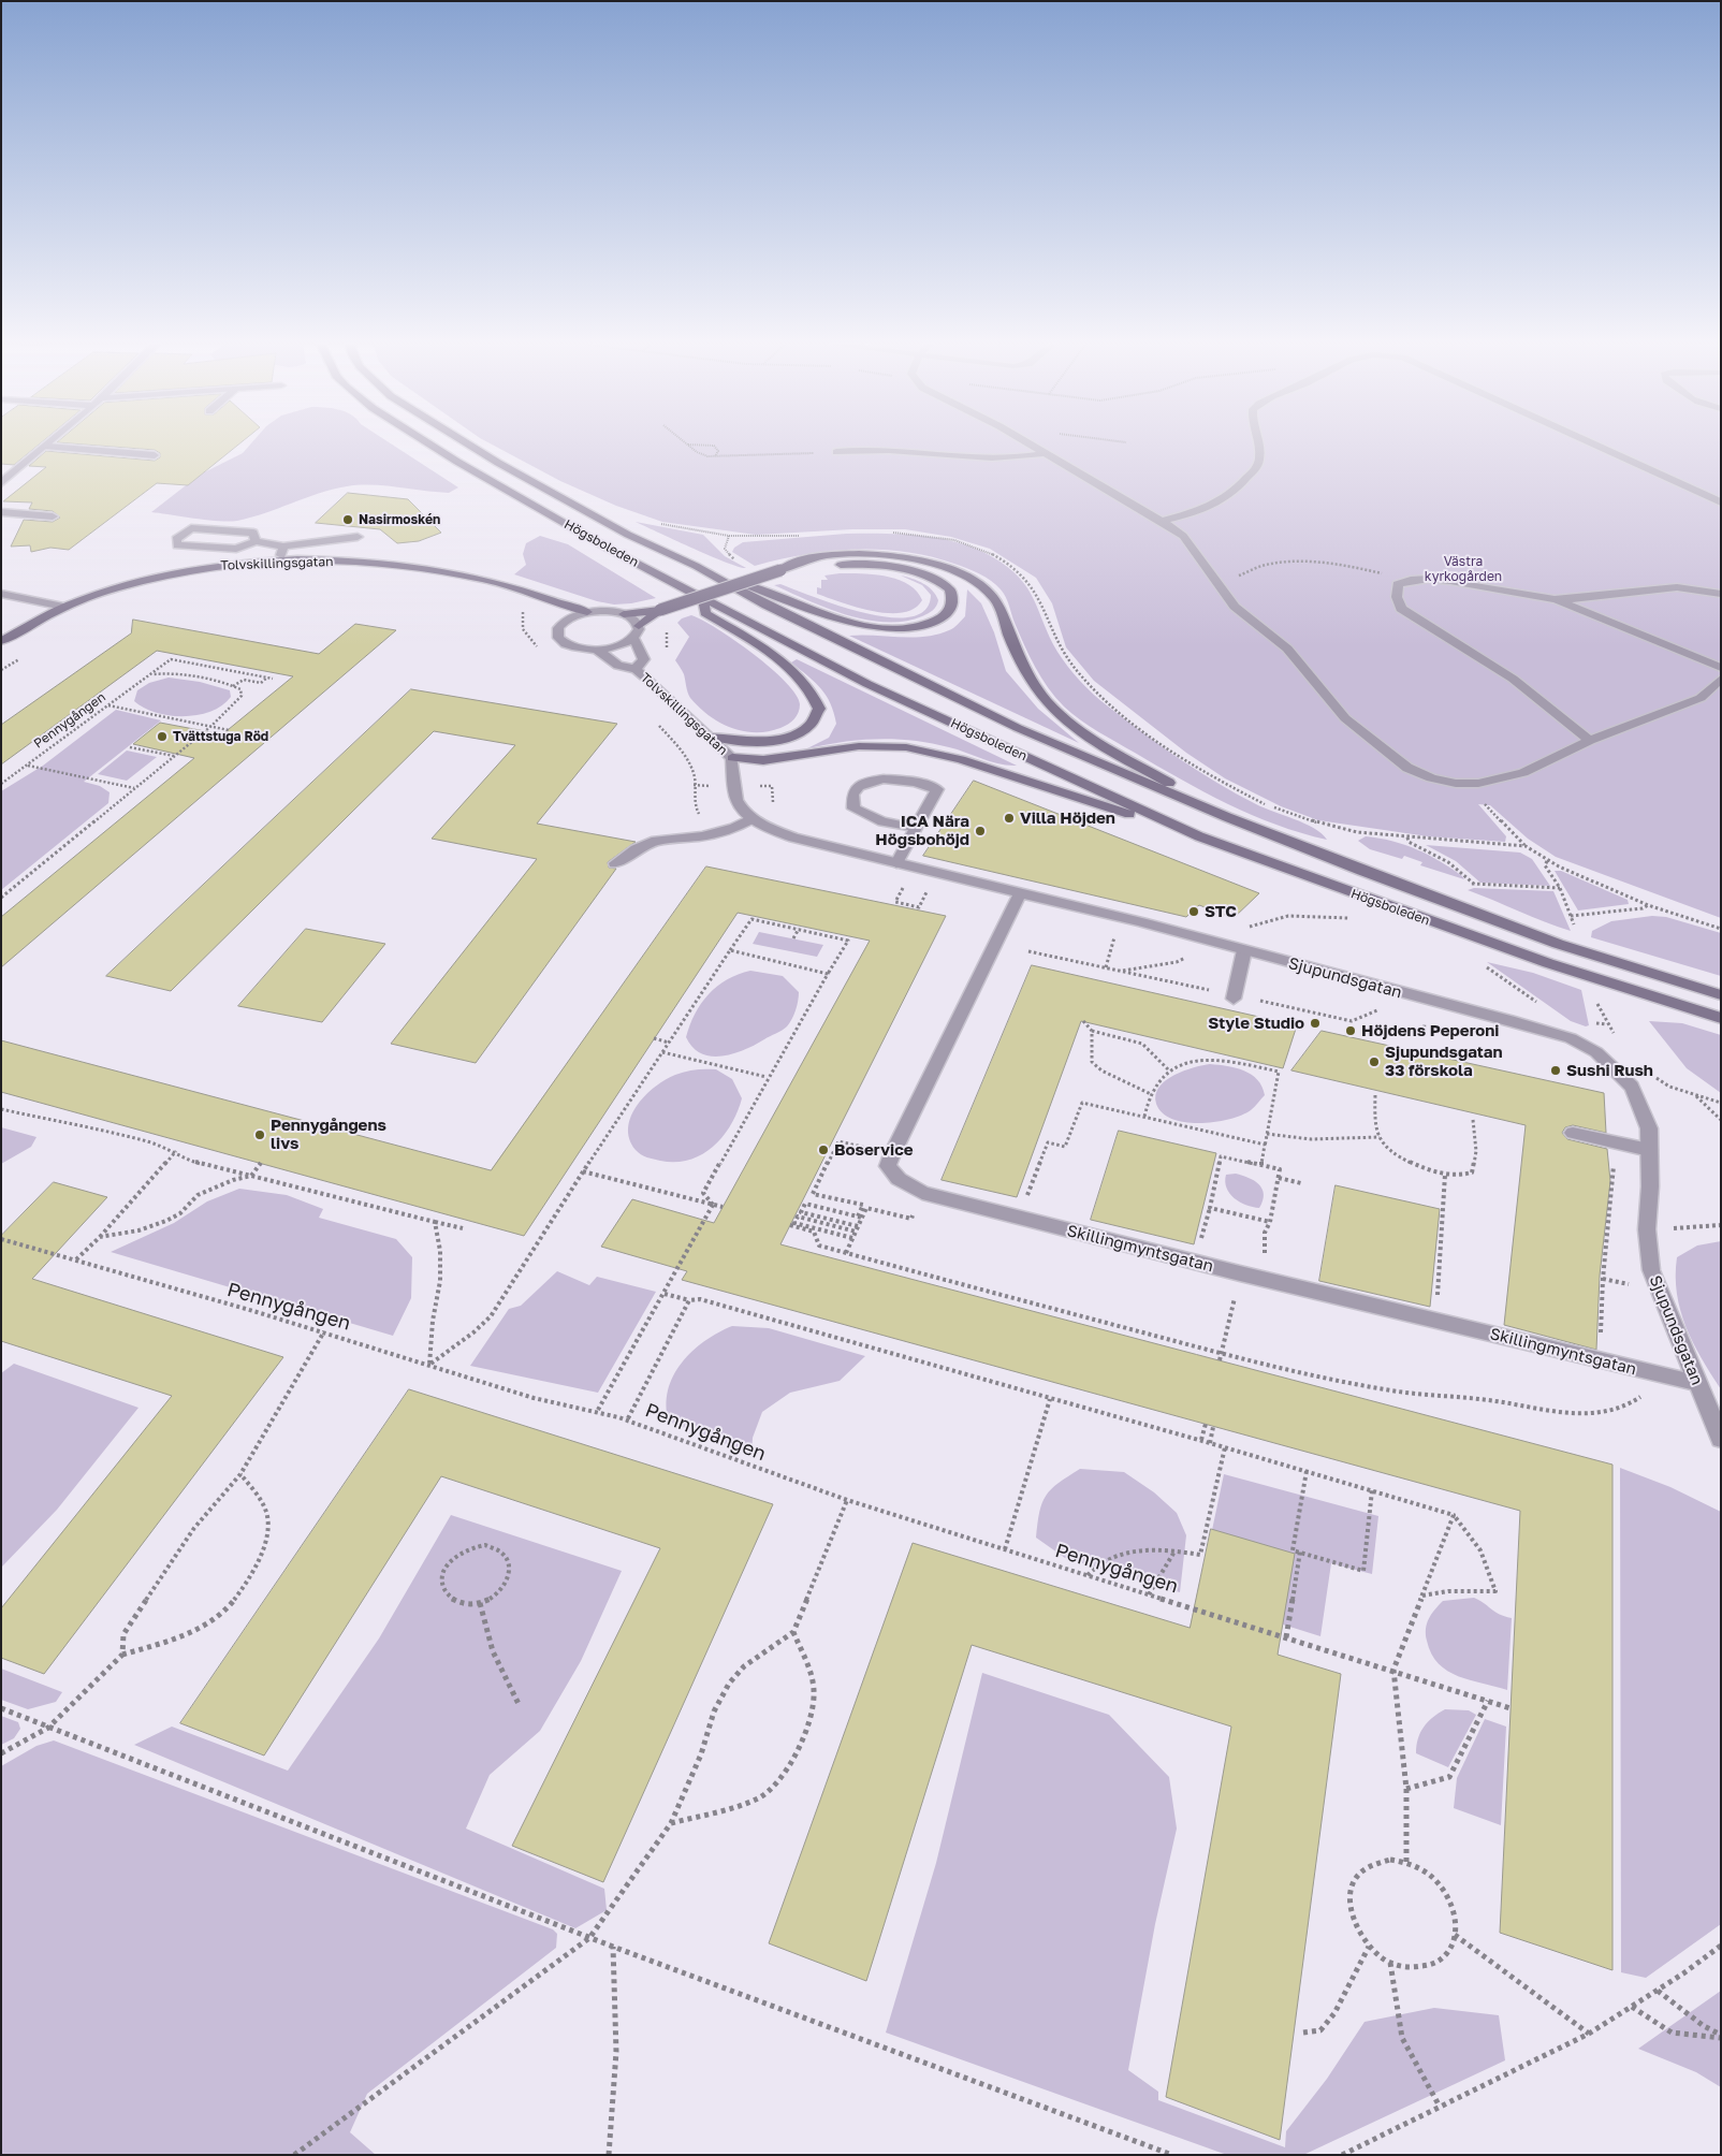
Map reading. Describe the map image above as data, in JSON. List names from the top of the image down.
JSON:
{
  "streets": {
    "main road": ["Högsboleden", "Tolvskillingsgatan"],
    "street": ["Sjupundsgatan", "Skillingmyntsgatan"],
    "path": ["Pennygången"]
  },
  "crossings": [
    ["Tolvskillingsgatan", "Sjupundsgatan"],
    ["Sjupundsgatan", "Skillingmyntsgatan"]
  ],
  "parks": ["Västra kyrkogården"],
  "places": [
    "Nasirmoskén",
    "Tvättstuga Röd",
    "Villa Höjden",
    "ICA Nära Högsbohöjd",
    "STC",
    "Style Studio",
    "Höjdens Peperoni",
    "Sjupundsgatan 33 förskola",
    "Sushi Rush",
    "Pennygångens livs",
    "Boservice"
  ]
}
